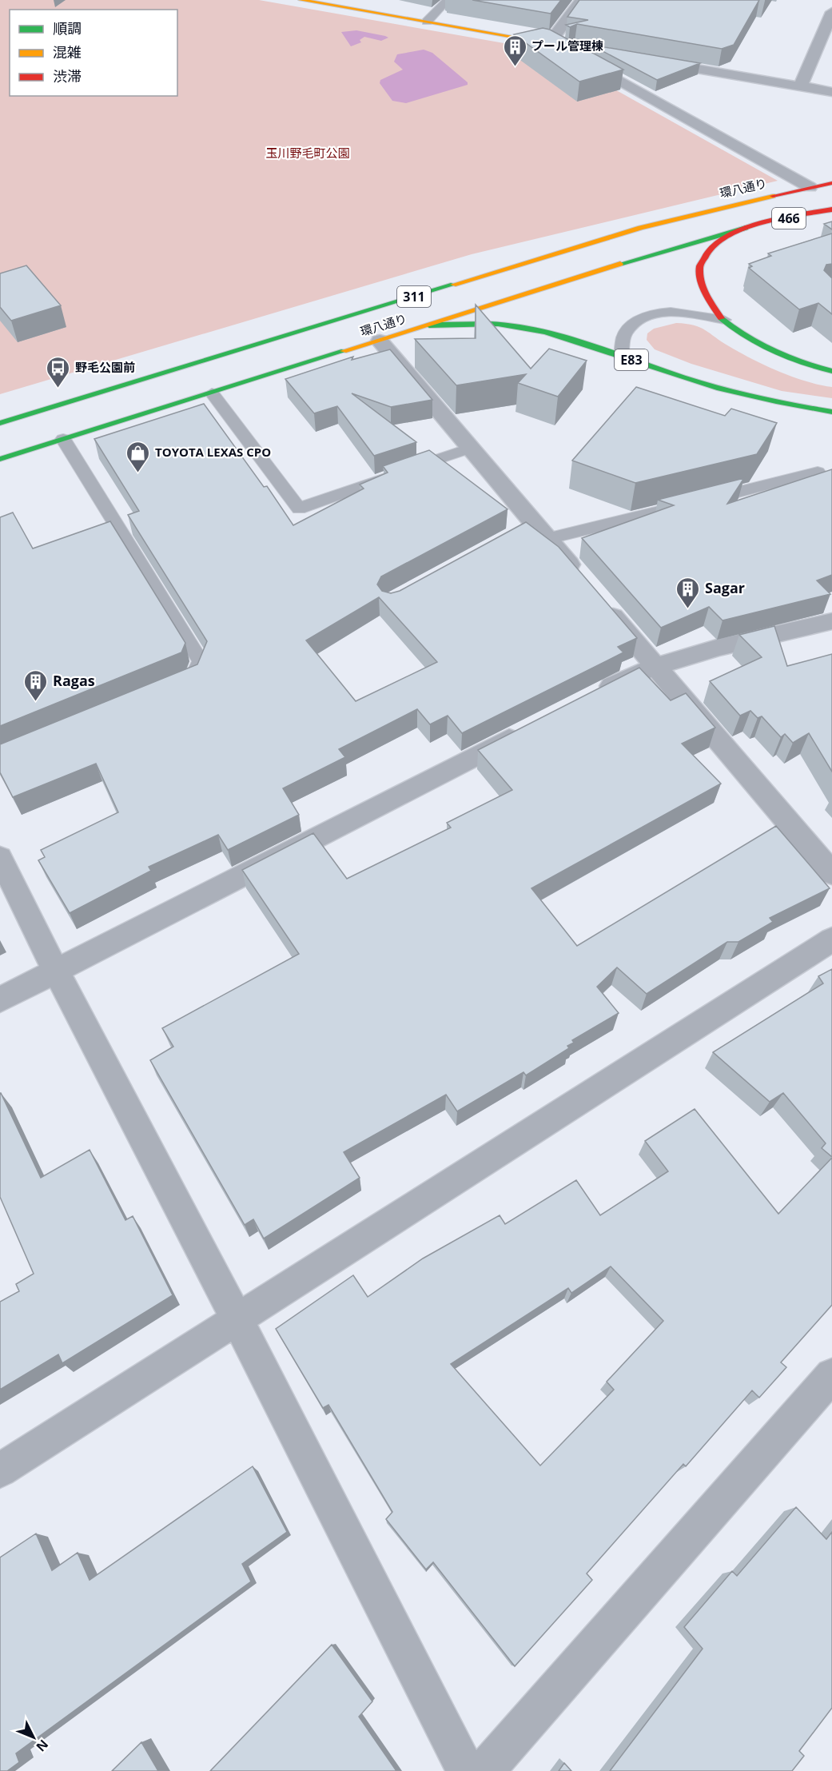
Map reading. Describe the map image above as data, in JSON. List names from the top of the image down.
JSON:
{
  "streets": {
    "main road": [
      "環八通り",
      "466",
      "311",
      "E83"
    ]
  },
  "crossings": [
    ["環八通り", "E83"]
  ],
  "parks": ["玉川野毛町公園"],
  "places": {
    "building": ["プール管理棟", "Sagar", "Ragas"],
    "bus stop": ["野毛公園前"],
    "shop": ["TOYOTA LEXAS CPO"]
  },
  "legend": ["順調", "混雑", "渋滞"],
  "north": "bottom right"
}
